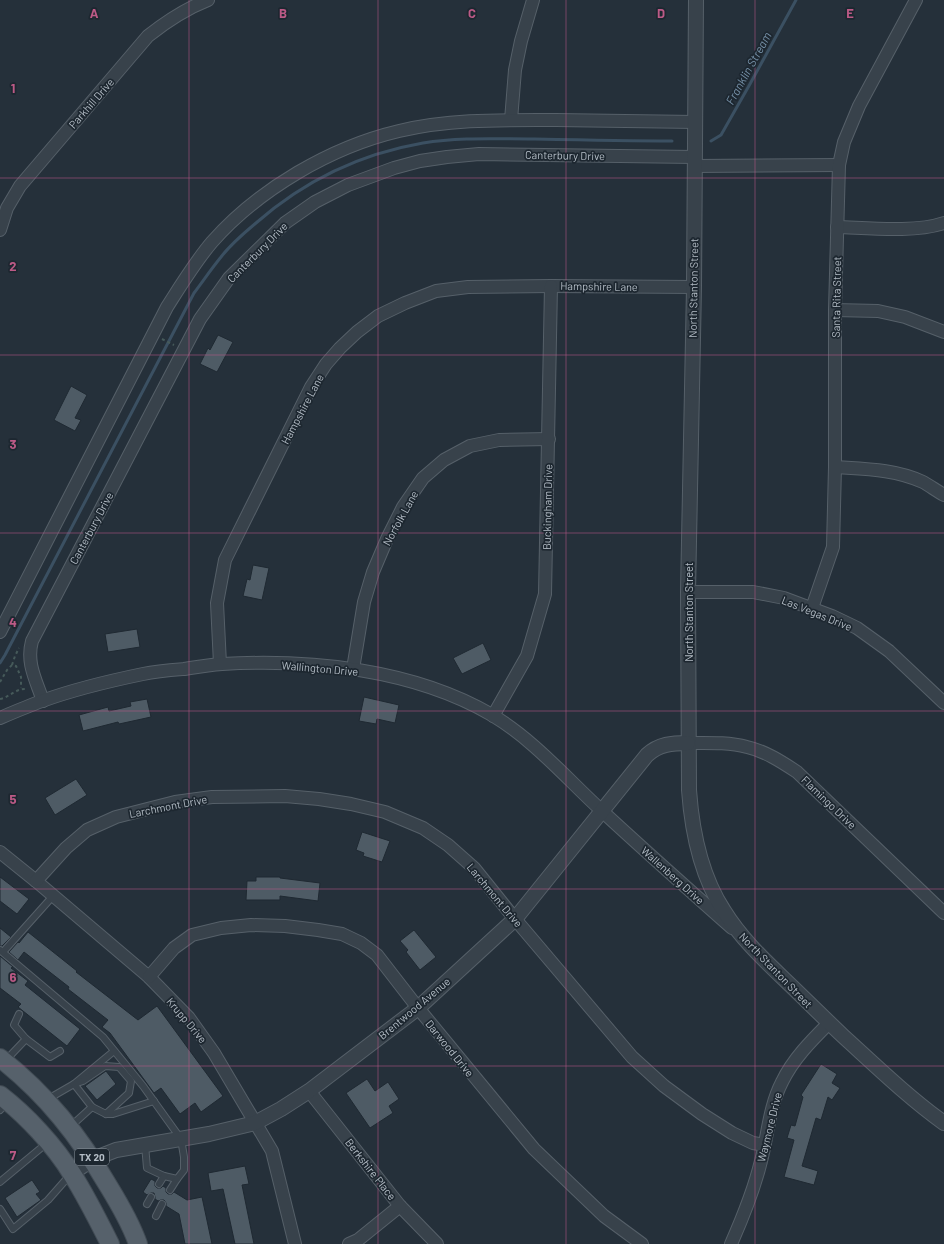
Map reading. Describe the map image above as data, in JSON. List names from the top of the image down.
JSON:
{
  "streets": {
    "main road": ["TX 20"],
    "street": [
      "Parkhill Drive",
      "Canterbury Drive",
      "Hampshire Lane",
      "North Stanton Street",
      "Santa Rita Street",
      "Buckingham Drive",
      "Norfolk Lane",
      "Las Vegas Drive",
      "Wallington Drive",
      "Flamingo Drive",
      "Larchmont Drive",
      "Wallenberg Drive",
      "Brentwood Avenue",
      "Krupp Drive",
      "Darwood Drive",
      "Waymore Drive",
      "Berkshire Place"
    ]
  },
  "crossings": [
    ["Canterbury Drive", "North Stanton Street"],
    ["Canterbury Drive", "Santa Rita Street"],
    ["Canterbury Drive", "Wallington Drive"],
    ["Hampshire Lane", "North Stanton Street"],
    ["Hampshire Lane", "Buckingham Drive"],
    ["Hampshire Lane", "Wallington Drive"],
    ["North Stanton Street", "Las Vegas Drive"],
    ["North Stanton Street", "Flamingo Drive"],
    ["North Stanton Street", "Wallenberg Drive"],
    ["North Stanton Street", "Brentwood Avenue"],
    ["North Stanton Street", "Waymore Drive"],
    ["Santa Rita Street", "Las Vegas Drive"],
    ["Buckingham Drive", "Norfolk Lane"],
    ["Buckingham Drive", "Wallington Drive"],
    ["Norfolk Lane", "Wallington Drive"],
    ["Wallington Drive", "Wallenberg Drive"],
    ["Wallington Drive", "Brentwood Avenue"],
    ["Flamingo Drive", "Brentwood Avenue"],
    ["Larchmont Drive", "Brentwood Avenue"],
    ["Larchmont Drive", "Krupp Drive"],
    ["Larchmont Drive", "Waymore Drive"],
    ["Wallenberg Drive", "Brentwood Avenue"],
    ["Brentwood Avenue", "Krupp Drive"],
    ["Brentwood Avenue", "Darwood Drive"],
    ["Brentwood Avenue", "TX 20"],
    ["Brentwood Avenue", "Berkshire Place"],
    ["Krupp Drive", "Darwood Drive"]
  ],
  "water": ["Franklin Stream"],
  "grid": {
    "columns": [
      "A",
      "B",
      "C",
      "D",
      "E"
    ],
    "rows": [
      "1",
      "2",
      "3",
      "4",
      "5",
      "6",
      "7"
    ]
  }
}
